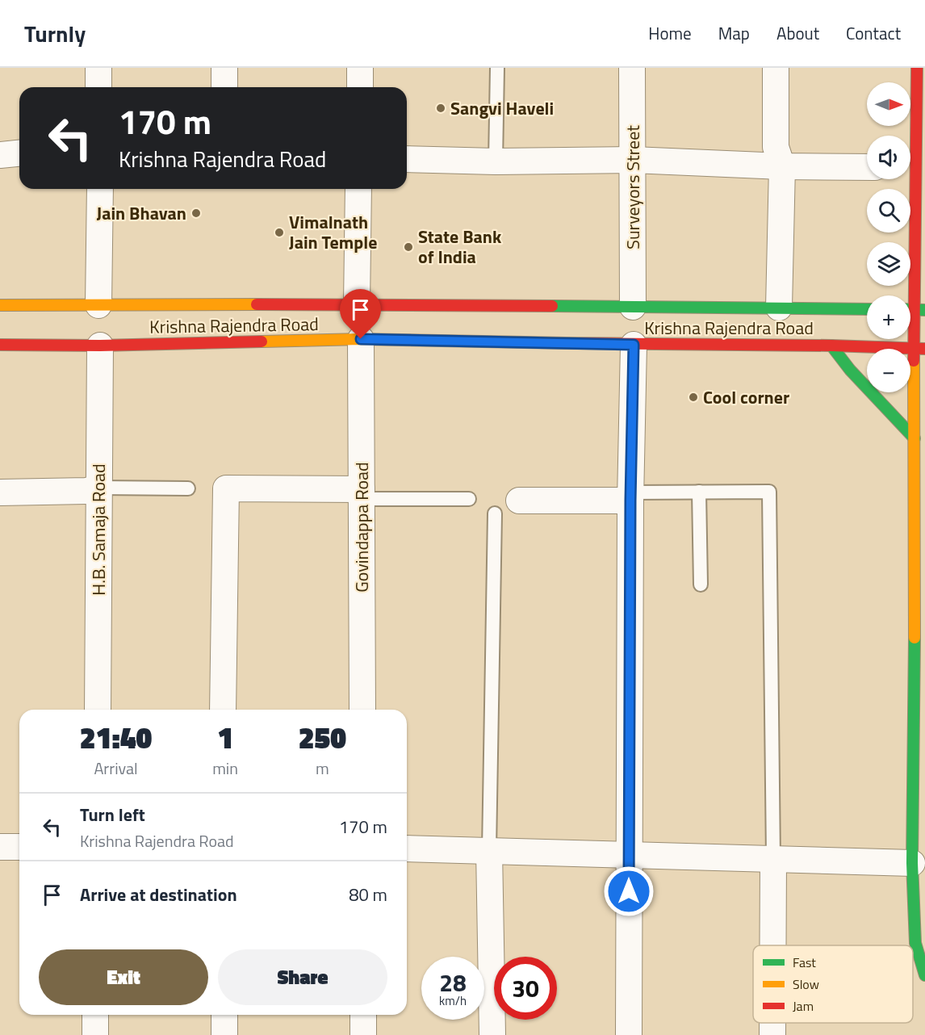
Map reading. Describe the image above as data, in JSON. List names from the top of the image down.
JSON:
{
  "streets": {
    "main road": ["Krishna Rajendra Road"],
    "street": ["Surveyors Street", "Govindappa Road", "H.B. Samaja Road"]
  },
  "crossings": [
    ["Surveyors Street", "Krishna Rajendra Road"],
    ["Krishna Rajendra Road", "Govindappa Road"],
    ["Krishna Rajendra Road", "H.B. Samaja Road"]
  ],
  "places": [
    "Sangvi Haveli",
    "Jain Bhavan",
    "Vimalnath Jain Temple",
    "State Bank of India",
    "Cool corner"
  ],
  "legend": ["Fast", "Slow", "Jam"],
  "north": "right",
  "page": {
    "header": "Turnly",
    "nav": [
      "Home",
      "Map",
      "About",
      "Contact"
    ],
    "map_buttons": ["+", "−"],
    "turn": ["170 m", "Krishna Rajendra Road"],
    "eta": [
      "21:40",
      "Arrival",
      "1",
      "min",
      "250",
      "m"
    ],
    "list": [
      {
        "name": "Turn left",
        "note": "Krishna Rajendra Road",
        "value": "170 m"
      },
      {
        "name": "Arrive at destination",
        "value": "80 m"
      }
    ],
    "buttons": ["Exit", "Share"],
    "speed": "28 km/h",
    "limit": "30"
  }
}
